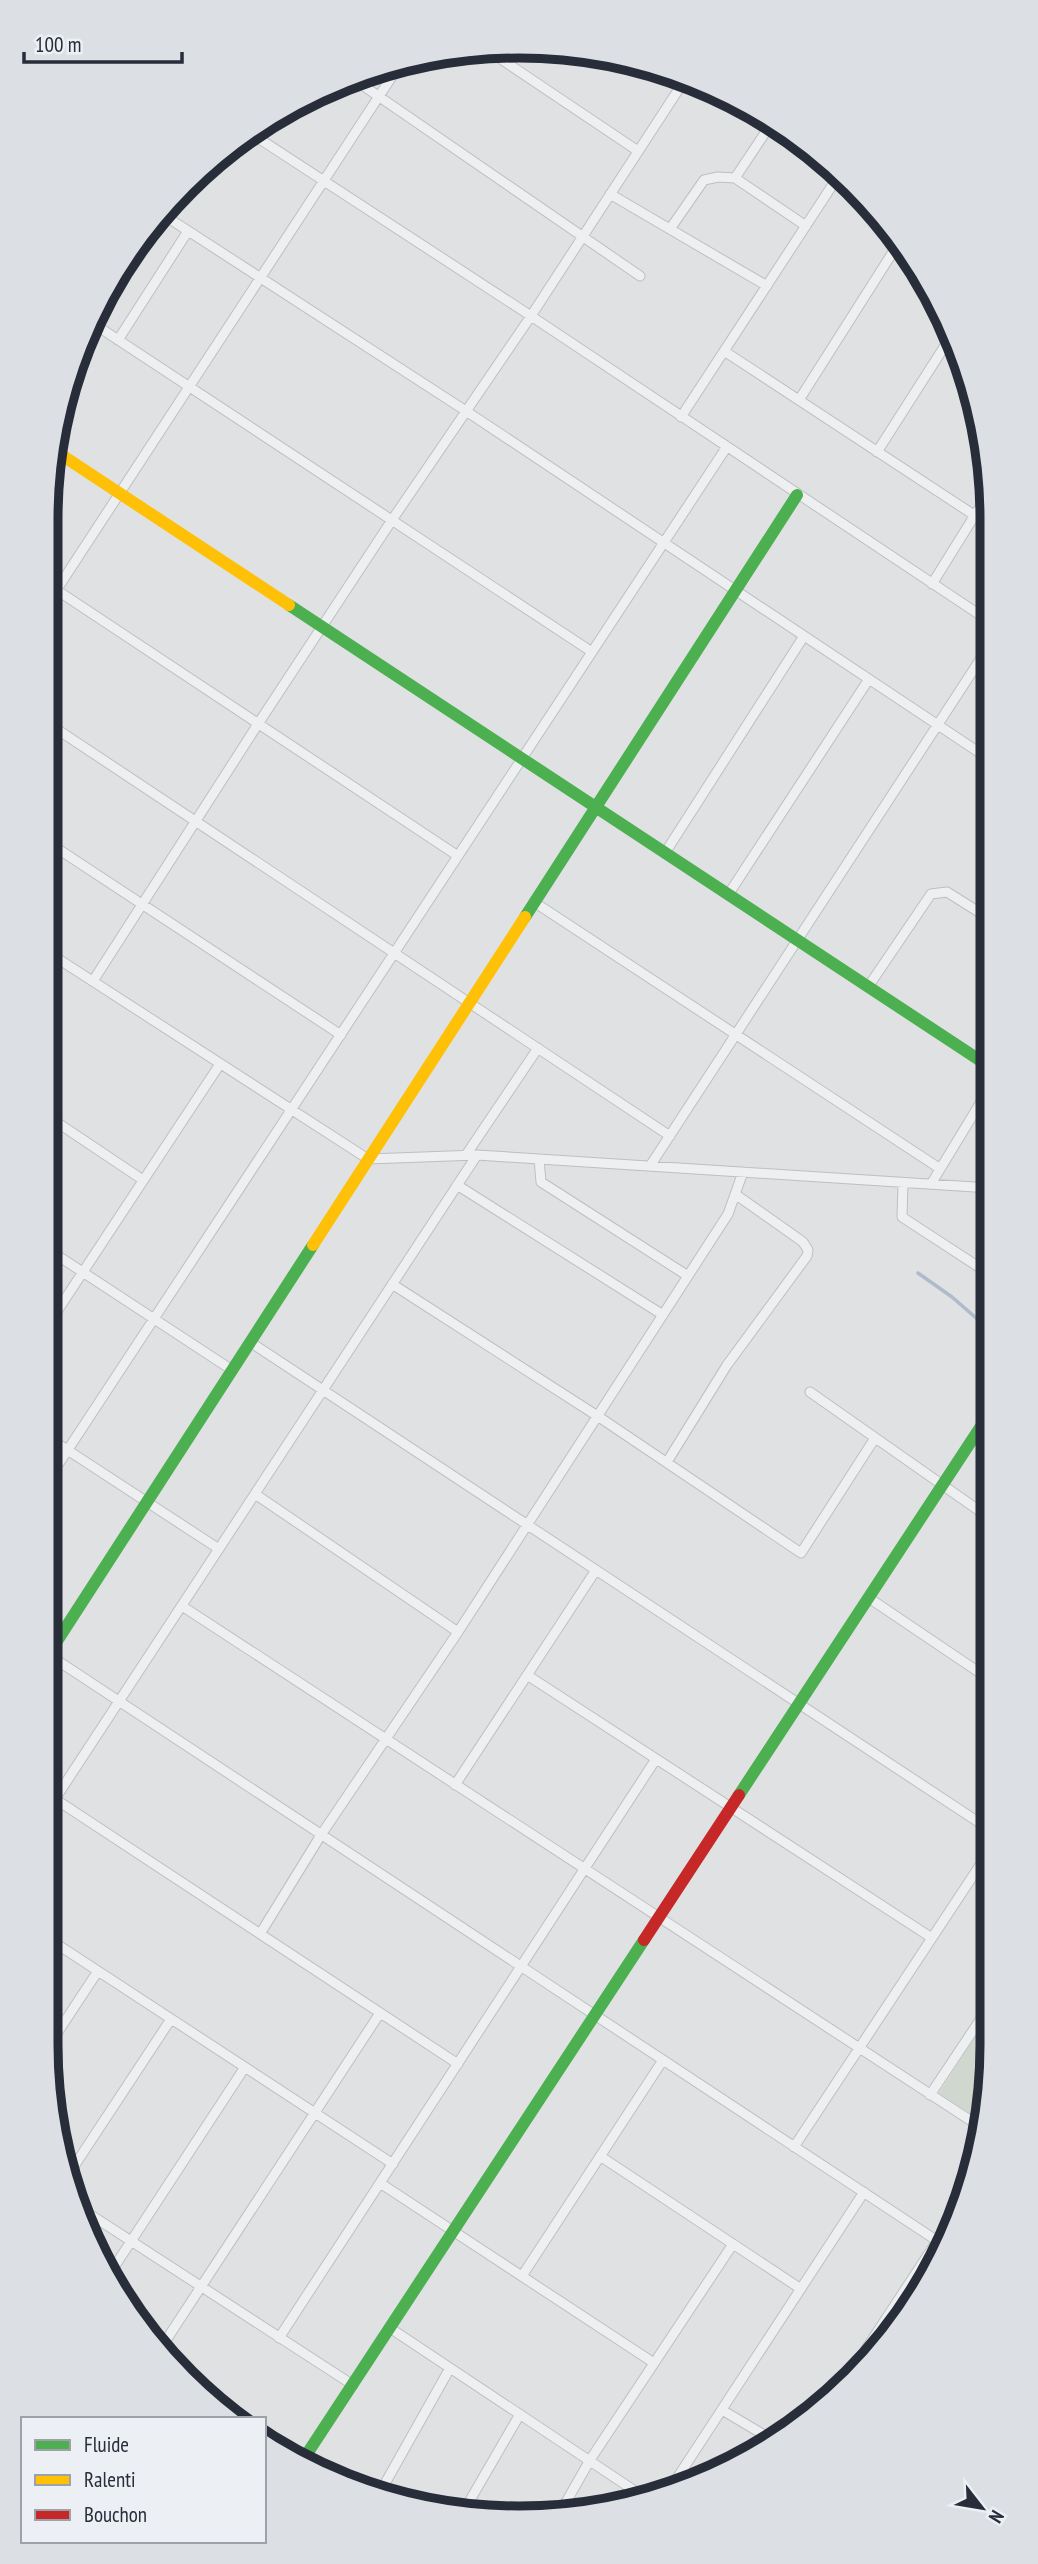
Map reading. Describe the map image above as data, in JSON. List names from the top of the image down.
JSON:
{
  "legend": ["Fluide", "Ralenti", "Bouchon"],
  "scale_bar": "100 m",
  "north": "bottom right"
}
